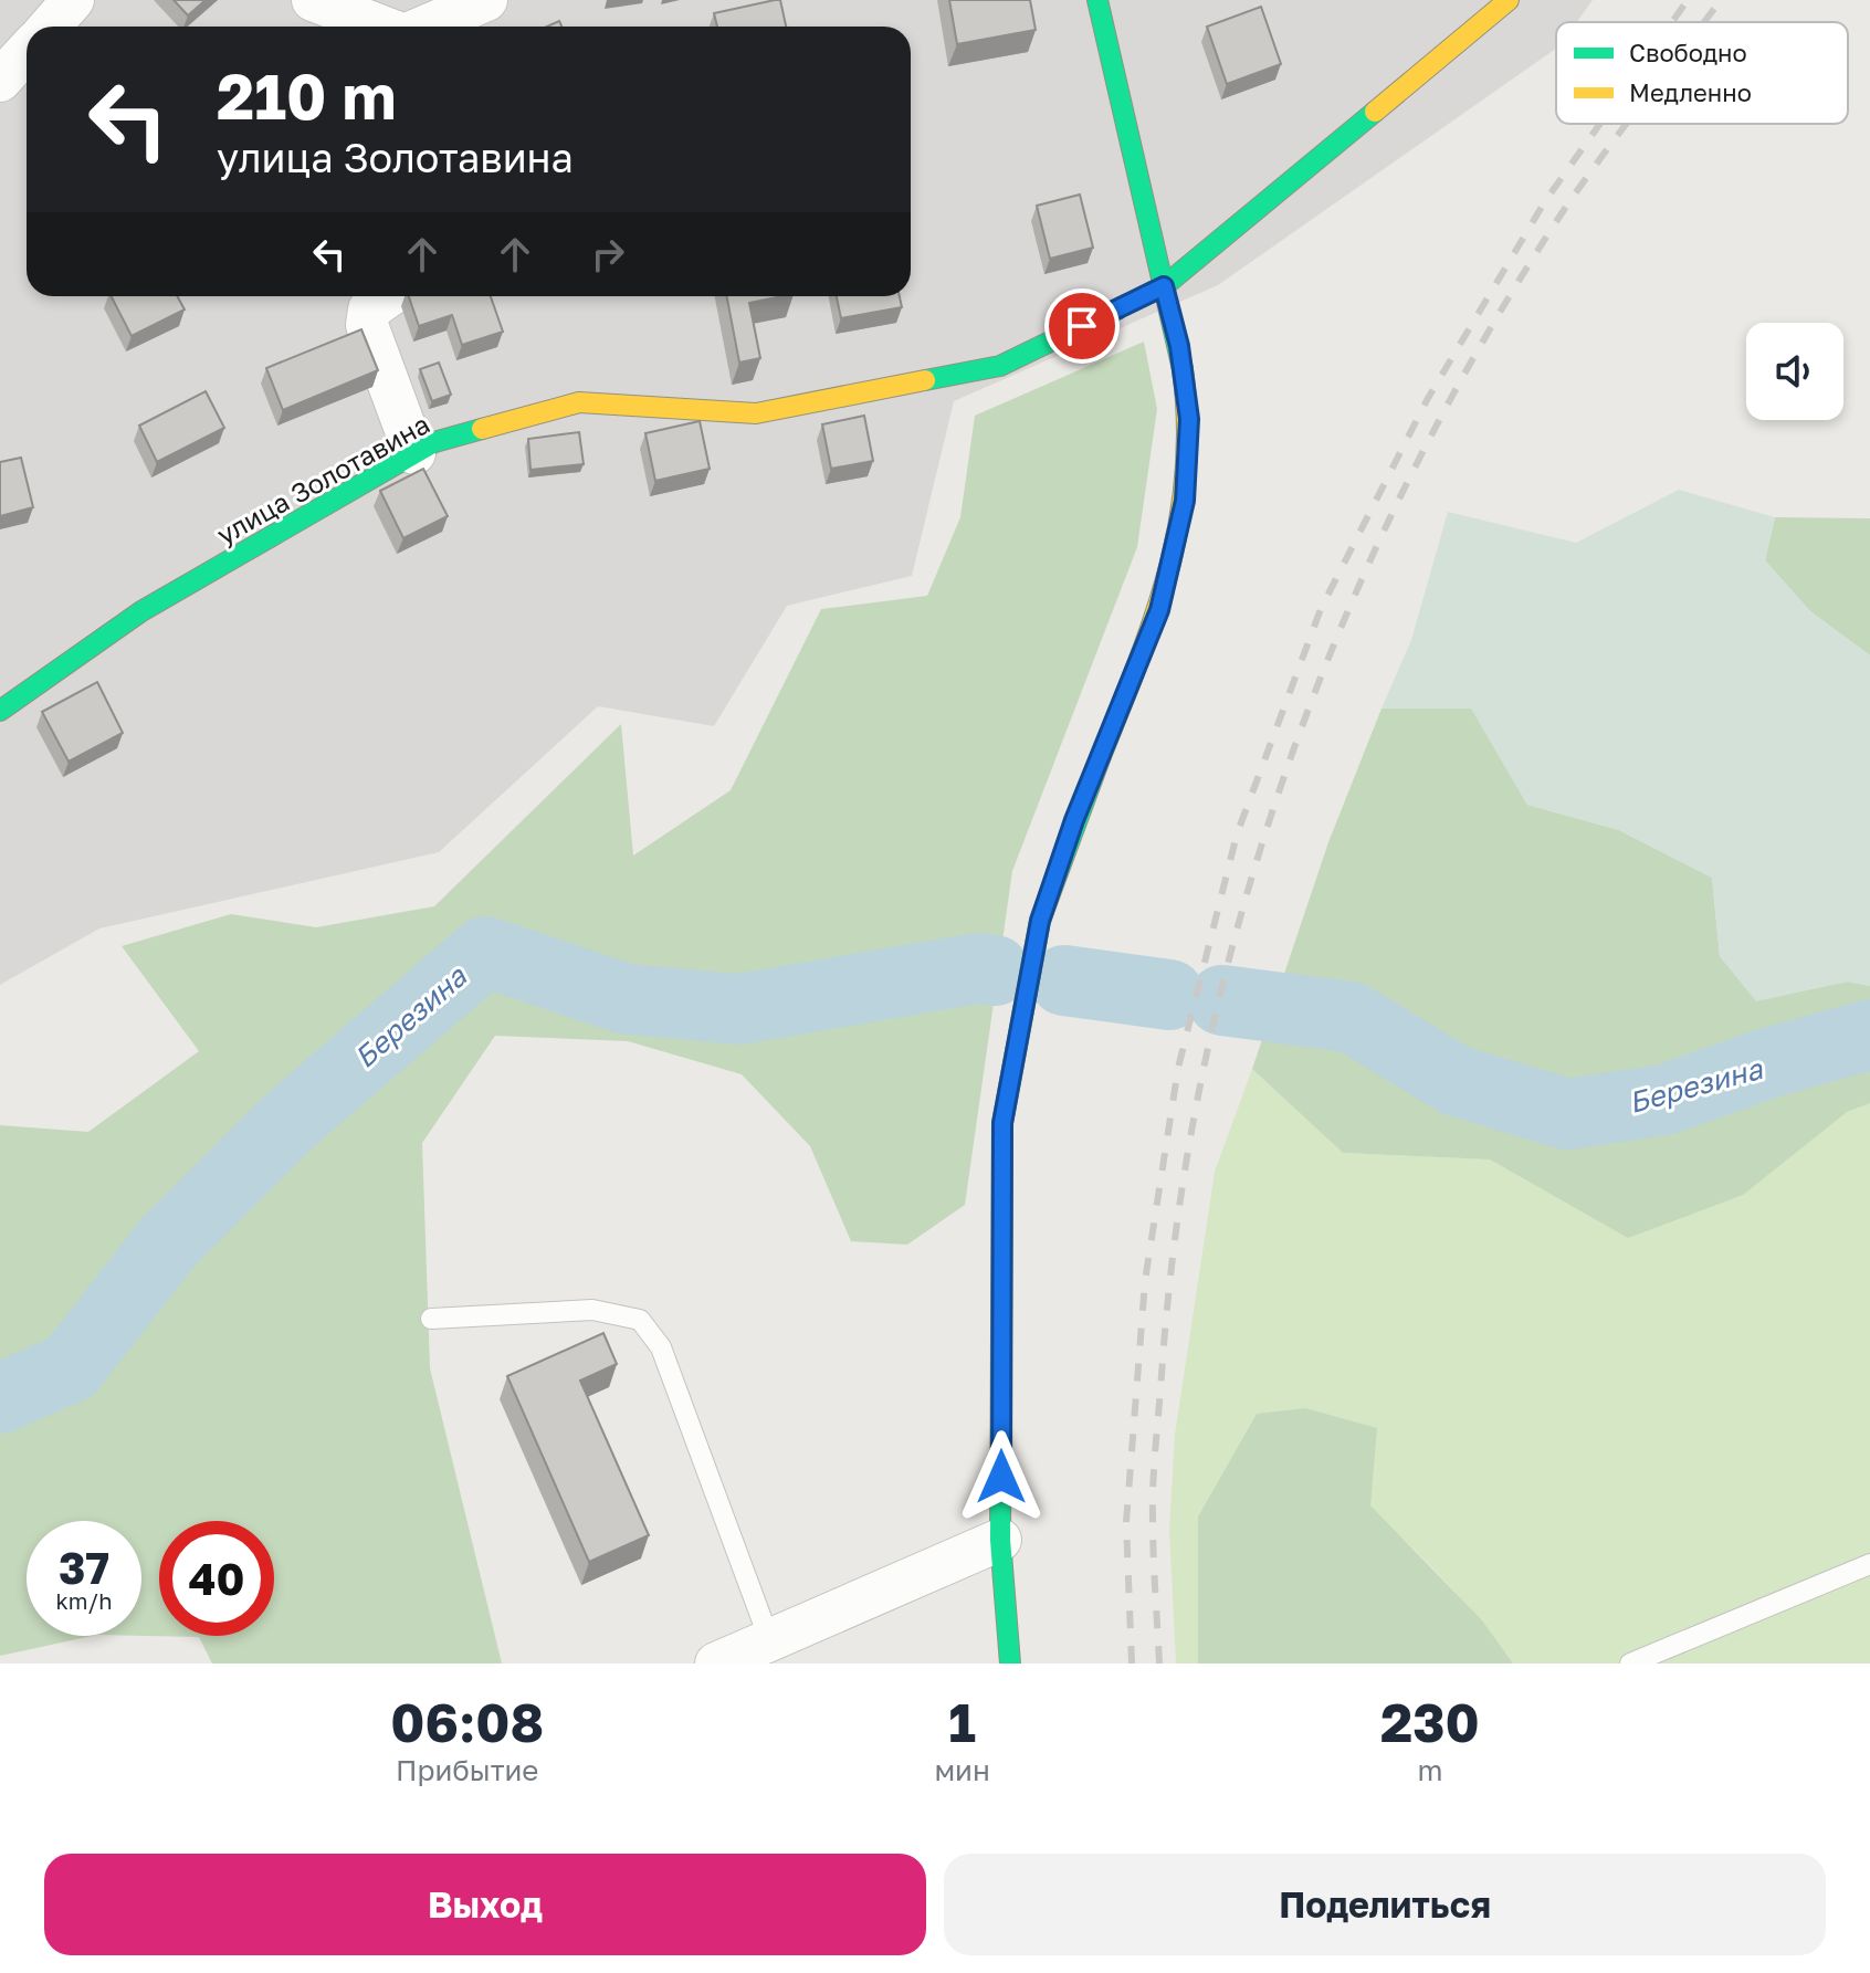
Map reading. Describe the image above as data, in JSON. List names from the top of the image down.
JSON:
{
  "streets": {
    "street": ["улица Золотавина"]
  },
  "water": ["Березина"],
  "legend": ["Свободно", "Медленно"],
  "page": {
    "turn": ["210 m", "улица Золотавина"],
    "speed": "37 km/h",
    "limit": "40",
    "eta": [
      "06:08",
      "Прибытие",
      "1",
      "мин",
      "230",
      "m"
    ],
    "buttons": ["Выход", "Поделиться"]
  }
}
